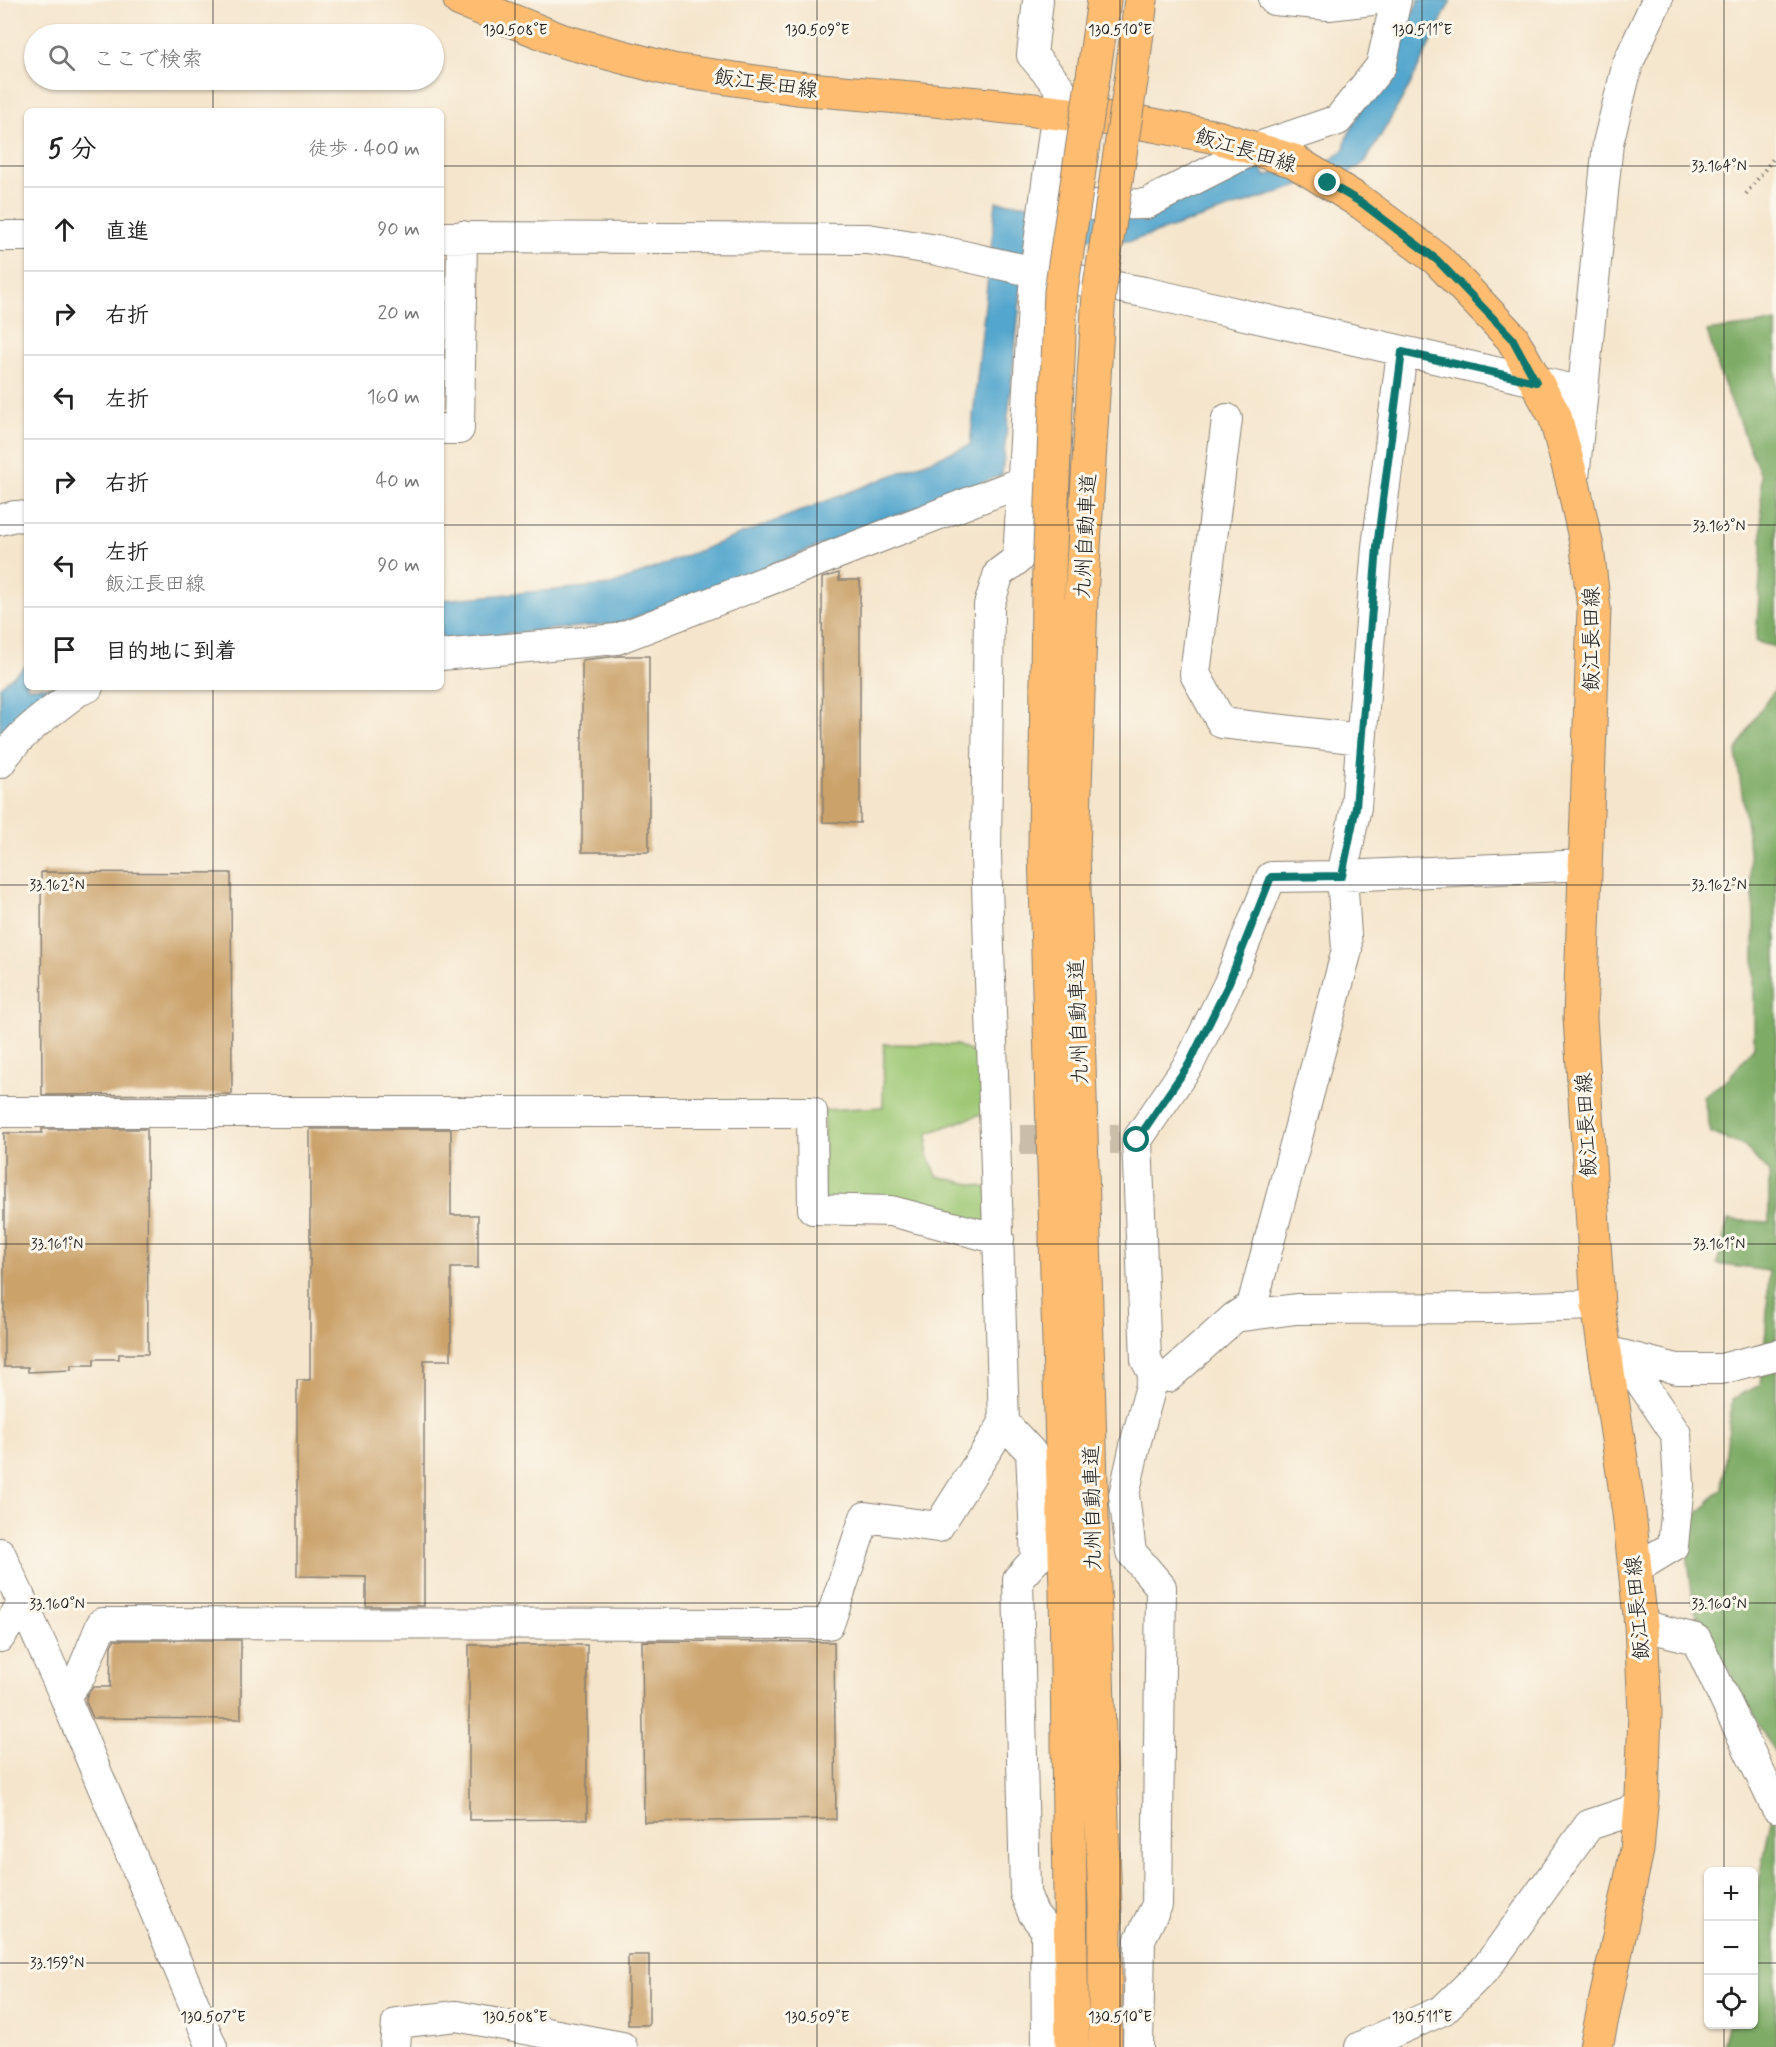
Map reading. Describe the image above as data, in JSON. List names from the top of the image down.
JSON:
{
  "streets": {
    "main road": ["飯江長田線", "九州自動車道"]
  },
  "page": {
    "search": "ここで検索",
    "heading": ["5 分", "徒歩 · 400 m"],
    "list": [
      ["直進", "90 m"],
      ["右折", "20 m"],
      ["左折", "160 m"],
      ["右折", "40 m"],
      ["左折", "飯江長田線", "90 m"],
      "目的地に到着"
    ],
    "map_buttons": ["+", "−"]
  },
  "coordinates": [
    "130.508°E",
    "130.509°E",
    "130.510°E",
    "130.511°E",
    "33.164°N",
    "33.163°N",
    "33.162°N",
    "33.161°N",
    "33.160°N",
    "33.159°N",
    "130.507°E"
  ]
}
